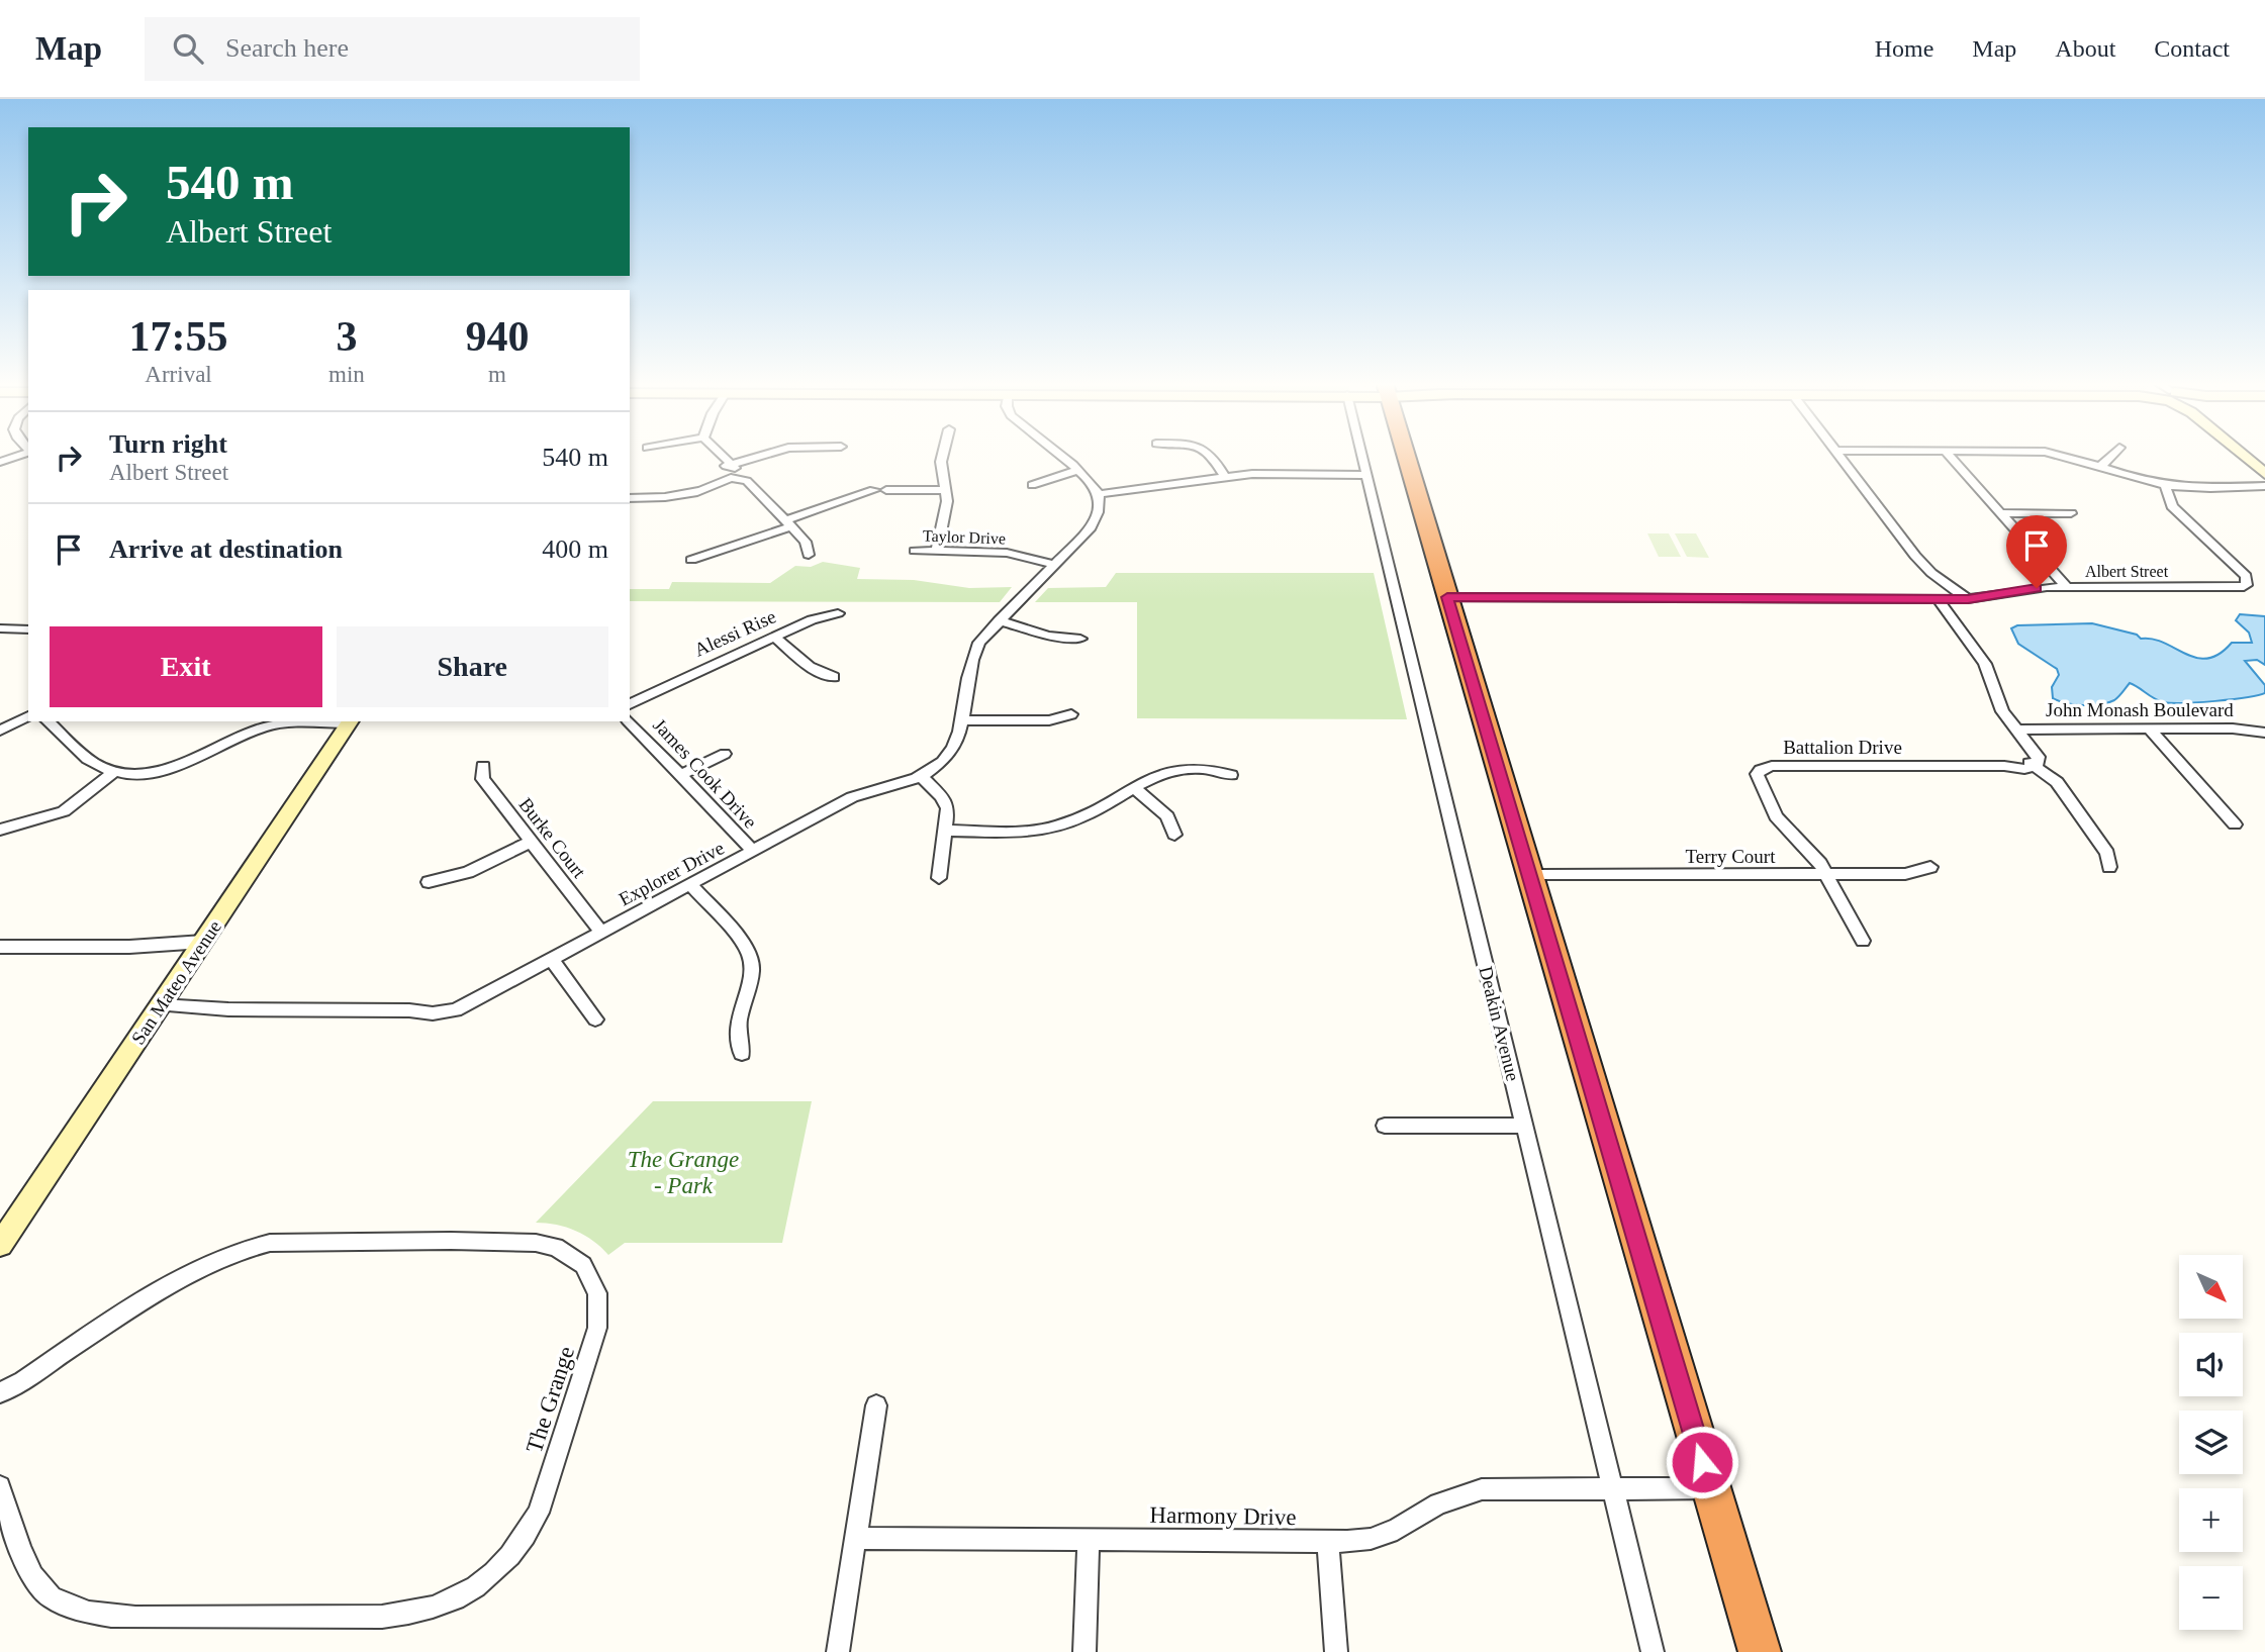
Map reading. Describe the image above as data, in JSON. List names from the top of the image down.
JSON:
{
  "streets": {
    "street": [
      "Taylor Drive",
      "Albert Street",
      "Alessi Rise",
      "John Monash Boulevard",
      "Battalion Drive",
      "James Cook Drive",
      "Burke Court",
      "Terry Court",
      "Explorer Drive",
      "San Mateo Avenue",
      "Deakin Avenue",
      "The Grange",
      "Harmony Drive"
    ]
  },
  "crossings": [
    ["Taylor Drive", "Explorer Drive"],
    ["Battalion Drive", "Terry Court"],
    ["James Cook Drive", "Explorer Drive"],
    ["Burke Court", "Explorer Drive"],
    ["Explorer Drive", "San Mateo Avenue"],
    ["Deakin Avenue", "Harmony Drive"]
  ],
  "parks": ["The Grange - Park"],
  "north": "bottom right",
  "page": {
    "header": "Map",
    "search": "Search here",
    "nav": [
      "Home",
      "Map",
      "About",
      "Contact"
    ],
    "turn": ["540 m", "Albert Street"],
    "eta": [
      "17:55",
      "Arrival",
      "3",
      "min",
      "940",
      "m"
    ],
    "list": [
      {
        "name": "Turn right",
        "note": "Albert Street",
        "value": "540 m"
      },
      {
        "name": "Arrive at destination",
        "value": "400 m"
      }
    ],
    "buttons": ["Exit", "Share"],
    "map_buttons": ["+", "−"]
  }
}
